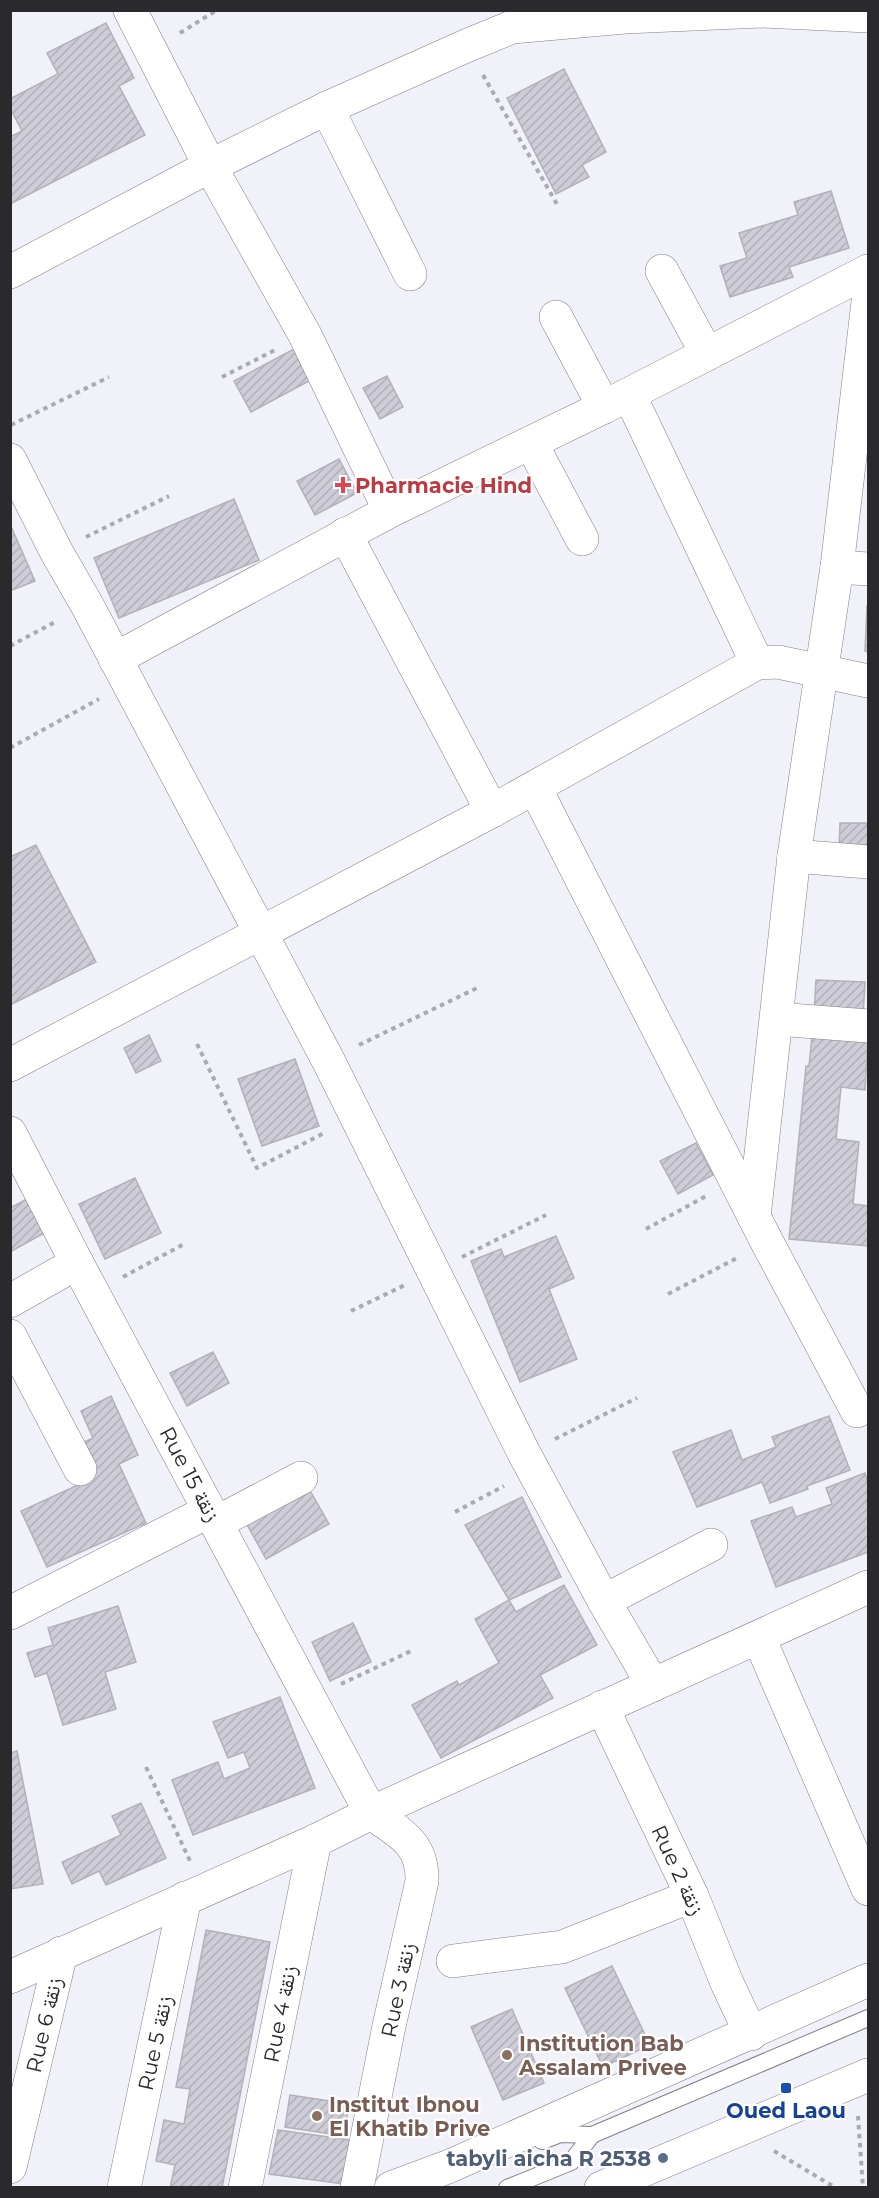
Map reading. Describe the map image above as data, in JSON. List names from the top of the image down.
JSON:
{
  "streets": {
    "street": [
      "Rue 15 زنقة",
      "Rue 2 زنقة",
      "Rue 3 زنقة",
      "Rue 4 زنقة",
      "Rue 6 زنقة",
      "Rue 5 زنقة"
    ]
  },
  "crossings": [
    ["Rue 15 زنقة", "Rue 3 زنقة"]
  ],
  "places": {
    "health": ["Pharmacie Hind"],
    "other": ["Institution Bab Assalam Privee", "Institut Ibnou El Khatib Prive", "tabyli aicha R 2538"],
    "transit": ["Oued Laou"]
  }
}
